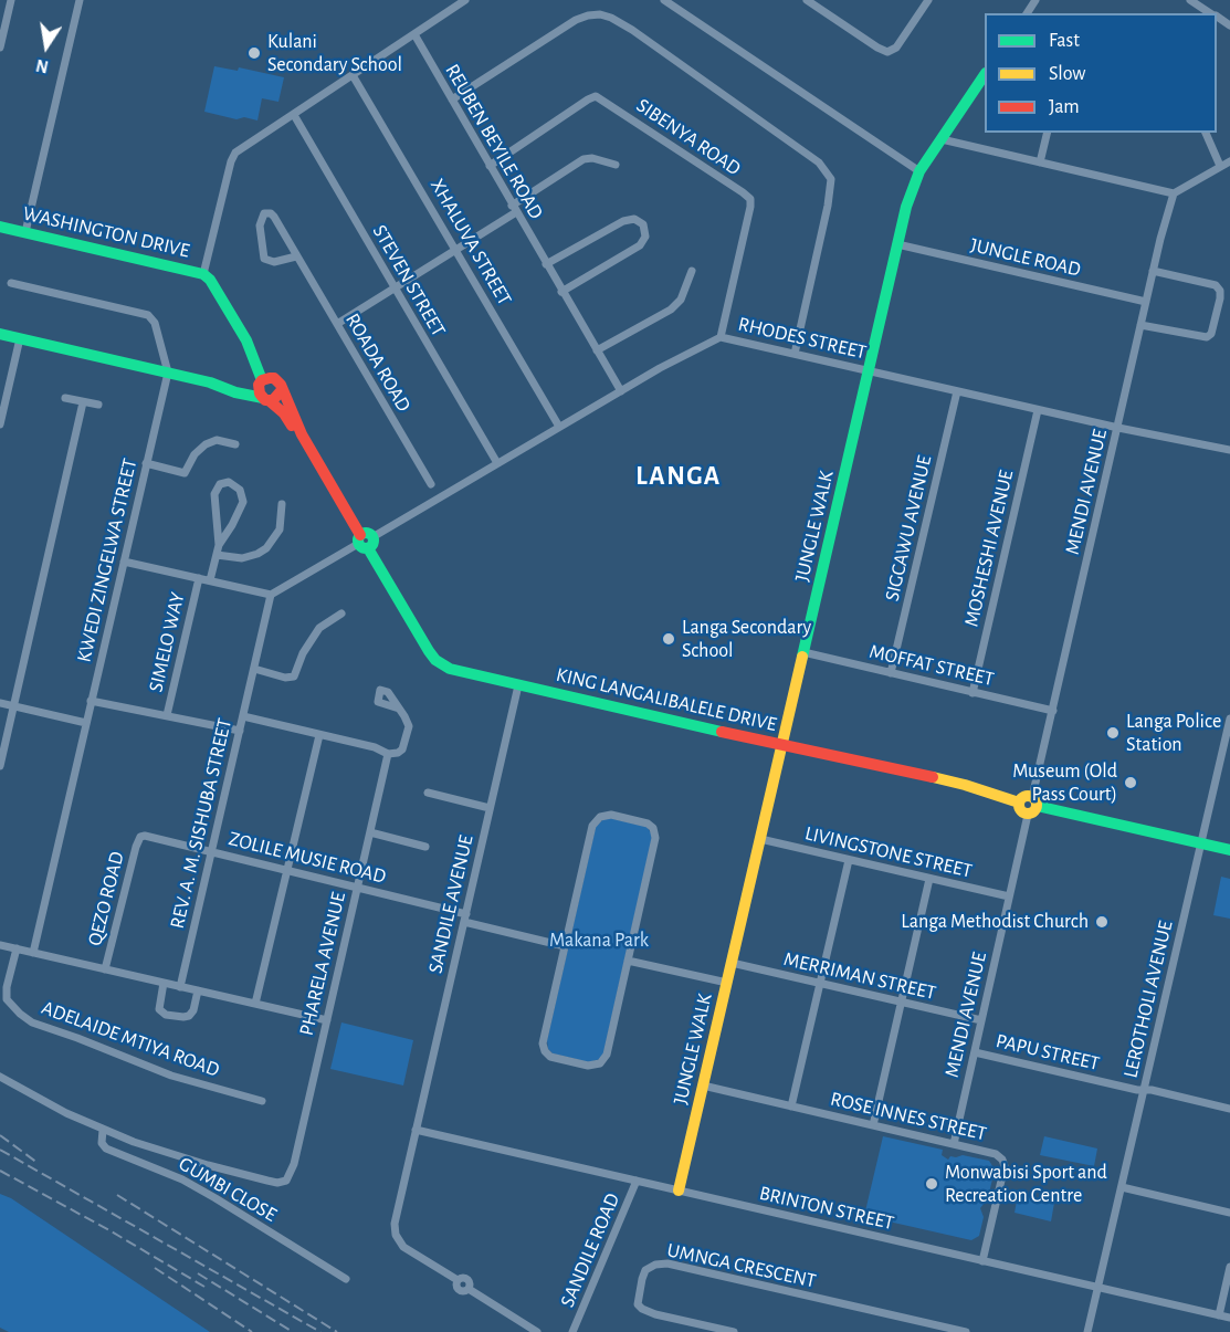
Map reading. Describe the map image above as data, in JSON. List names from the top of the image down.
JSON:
{
  "streets": {
    "street": [
      "SIBENYA ROAD",
      "REUBEN BEYILE ROAD",
      "WASHINGTON DRIVE",
      "XHALUVA STREET",
      "JUNGLE ROAD",
      "STEVEN STREET",
      "RHODES STREET",
      "ROADA ROAD",
      "MENDI AVENUE",
      "JUNGLE WALK",
      "SIGCAWU AVENUE",
      "MOSHESHI AVENUE",
      "KWEDI ZINGELWA STREET",
      "SIMELO WAY",
      "MOFFAT STREET",
      "KING LANGALIBALELE DRIVE",
      "REV. A. M. SISHUBA STREET",
      "LIVINGSTONE STREET",
      "ZOLILE MUSIE ROAD",
      "QEZO ROAD",
      "SANDILE AVENUE",
      "PHARELA AVENUE",
      "MERRIMAN STREET",
      "LEROTHOLI AVENUE",
      "ADELAIDE MTIYA ROAD",
      "PAPU STREET",
      "ROSE INNES STREET",
      "GUMBI CLOSE",
      "BRINTON STREET",
      "SANDILE ROAD",
      "UMNGA CRESCENT"
    ]
  },
  "crossings": [
    ["SIBENYA ROAD", "REUBEN BEYILE ROAD"],
    ["SIBENYA ROAD", "RHODES STREET"],
    ["REUBEN BEYILE ROAD", "RHODES STREET"],
    ["WASHINGTON DRIVE", "KING LANGALIBALELE DRIVE"],
    ["XHALUVA STREET", "RHODES STREET"],
    ["JUNGLE ROAD", "MENDI AVENUE"],
    ["JUNGLE ROAD", "JUNGLE WALK"],
    ["STEVEN STREET", "RHODES STREET"],
    ["RHODES STREET", "MENDI AVENUE"],
    ["RHODES STREET", "JUNGLE WALK"],
    ["RHODES STREET", "SIGCAWU AVENUE"],
    ["RHODES STREET", "MOSHESHI AVENUE"],
    ["RHODES STREET", "KING LANGALIBALELE DRIVE"],
    ["MENDI AVENUE", "MOFFAT STREET"],
    ["MENDI AVENUE", "KING LANGALIBALELE DRIVE"],
    ["MENDI AVENUE", "LIVINGSTONE STREET"],
    ["MENDI AVENUE", "MERRIMAN STREET"],
    ["MENDI AVENUE", "PAPU STREET"],
    ["MENDI AVENUE", "ROSE INNES STREET"],
    ["JUNGLE WALK", "MOFFAT STREET"],
    ["JUNGLE WALK", "KING LANGALIBALELE DRIVE"],
    ["JUNGLE WALK", "LIVINGSTONE STREET"],
    ["JUNGLE WALK", "MERRIMAN STREET"],
    ["JUNGLE WALK", "ROSE INNES STREET"],
    ["JUNGLE WALK", "BRINTON STREET"],
    ["SIGCAWU AVENUE", "MOFFAT STREET"],
    ["MOSHESHI AVENUE", "MOFFAT STREET"],
    ["KING LANGALIBALELE DRIVE", "SANDILE AVENUE"],
    ["REV. A. M. SISHUBA STREET", "ZOLILE MUSIE ROAD"],
    ["ZOLILE MUSIE ROAD", "QEZO ROAD"],
    ["ZOLILE MUSIE ROAD", "SANDILE AVENUE"],
    ["ZOLILE MUSIE ROAD", "PHARELA AVENUE"],
    ["SANDILE AVENUE", "BRINTON STREET"],
    ["PHARELA AVENUE", "GUMBI CLOSE"],
    ["LEROTHOLI AVENUE", "PAPU STREET"],
    ["LEROTHOLI AVENUE", "BRINTON STREET"],
    ["ROSE INNES STREET", "BRINTON STREET"],
    ["BRINTON STREET", "SANDILE ROAD"]
  ],
  "districts": ["LANGA"],
  "parks": ["Makana Park"],
  "places": [
    "Kulani Secondary School",
    "Langa Secondary School",
    "Langa Police Station",
    "Museum (Old Pass Court)",
    "Langa Methodist Church",
    "Monwabisi Sport and Recreation Centre"
  ],
  "legend": ["Fast", "Slow", "Jam"],
  "north": "bottom"
}
